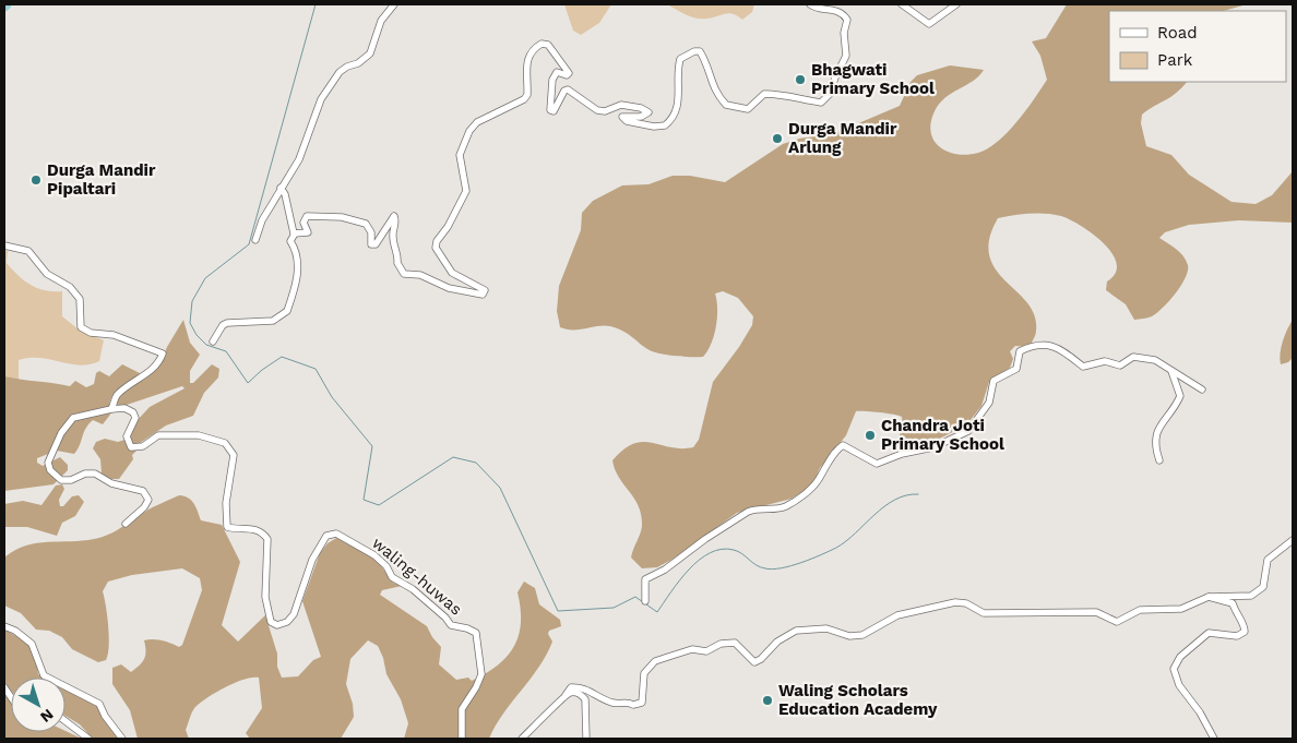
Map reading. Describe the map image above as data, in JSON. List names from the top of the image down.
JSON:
{
  "streets": {
    "street": ["waling-huwas"]
  },
  "places": [
    "Bhagwati Primary School",
    "Durga Mandir Arlung",
    "Durga Mandir Pipaltari",
    "Chandra Joti Primary School",
    "Waling Scholars Education Academy"
  ],
  "legend": ["Road", "Park"],
  "north": "bottom right"
}
